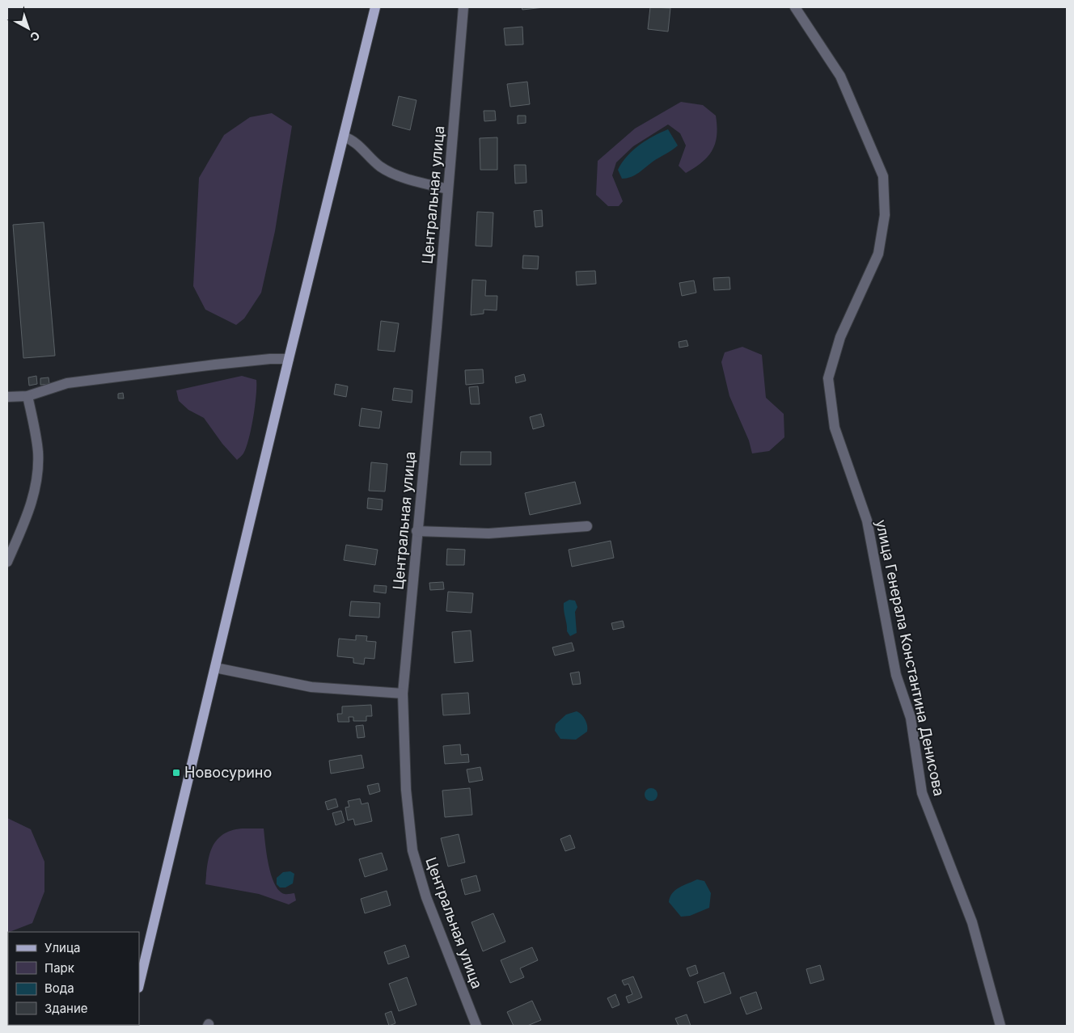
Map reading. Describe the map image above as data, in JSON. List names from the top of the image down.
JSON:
{
  "streets": {
    "street": ["Центральная улица", "улица Генерала Константина Денисова"]
  },
  "places": {
    "transit": ["Новосурино"]
  },
  "legend": [
    "Улица",
    "Парк",
    "Вода",
    "Здание"
  ],
  "north": "bottom right"
}
